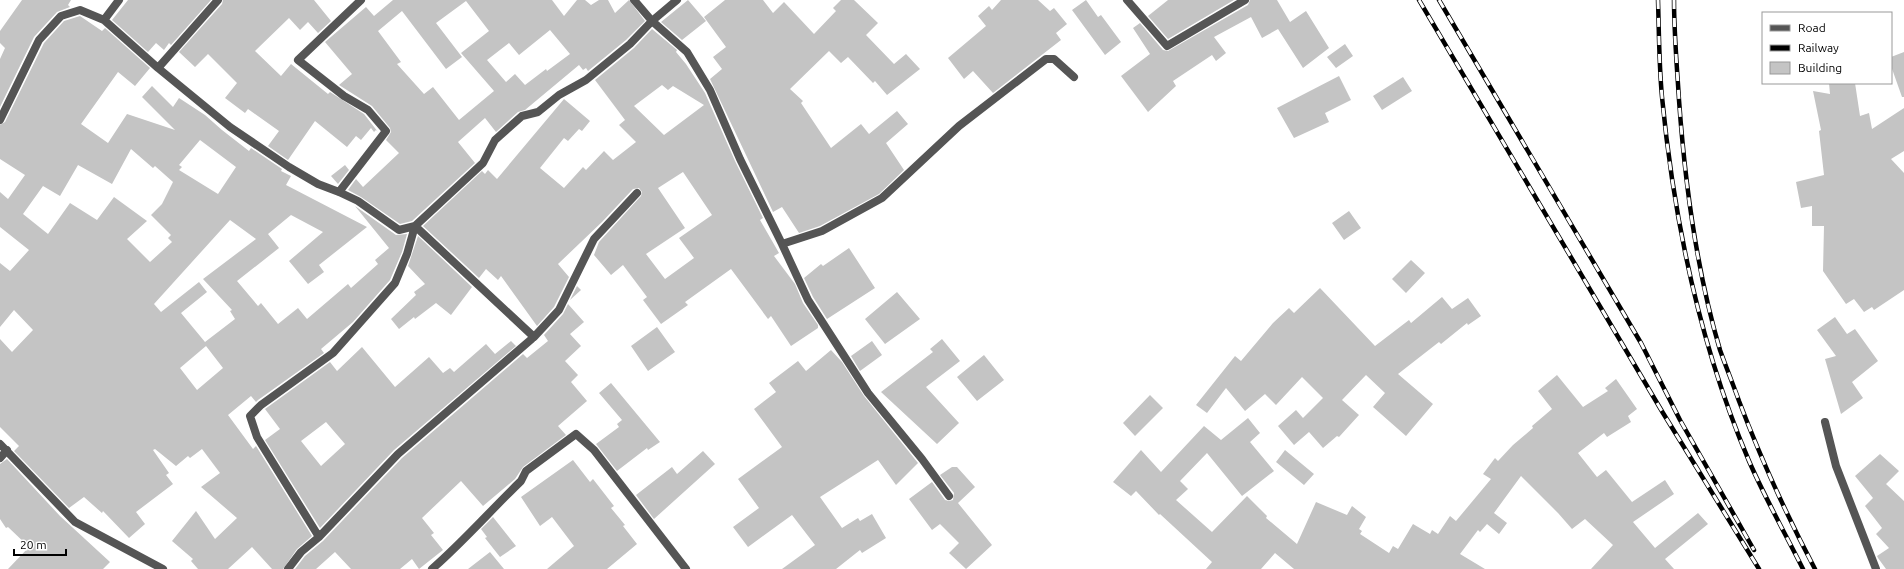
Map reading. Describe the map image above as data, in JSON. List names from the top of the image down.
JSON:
{
  "legend": ["Road", "Railway", "Building"],
  "scale_bar": "20 m"
}
